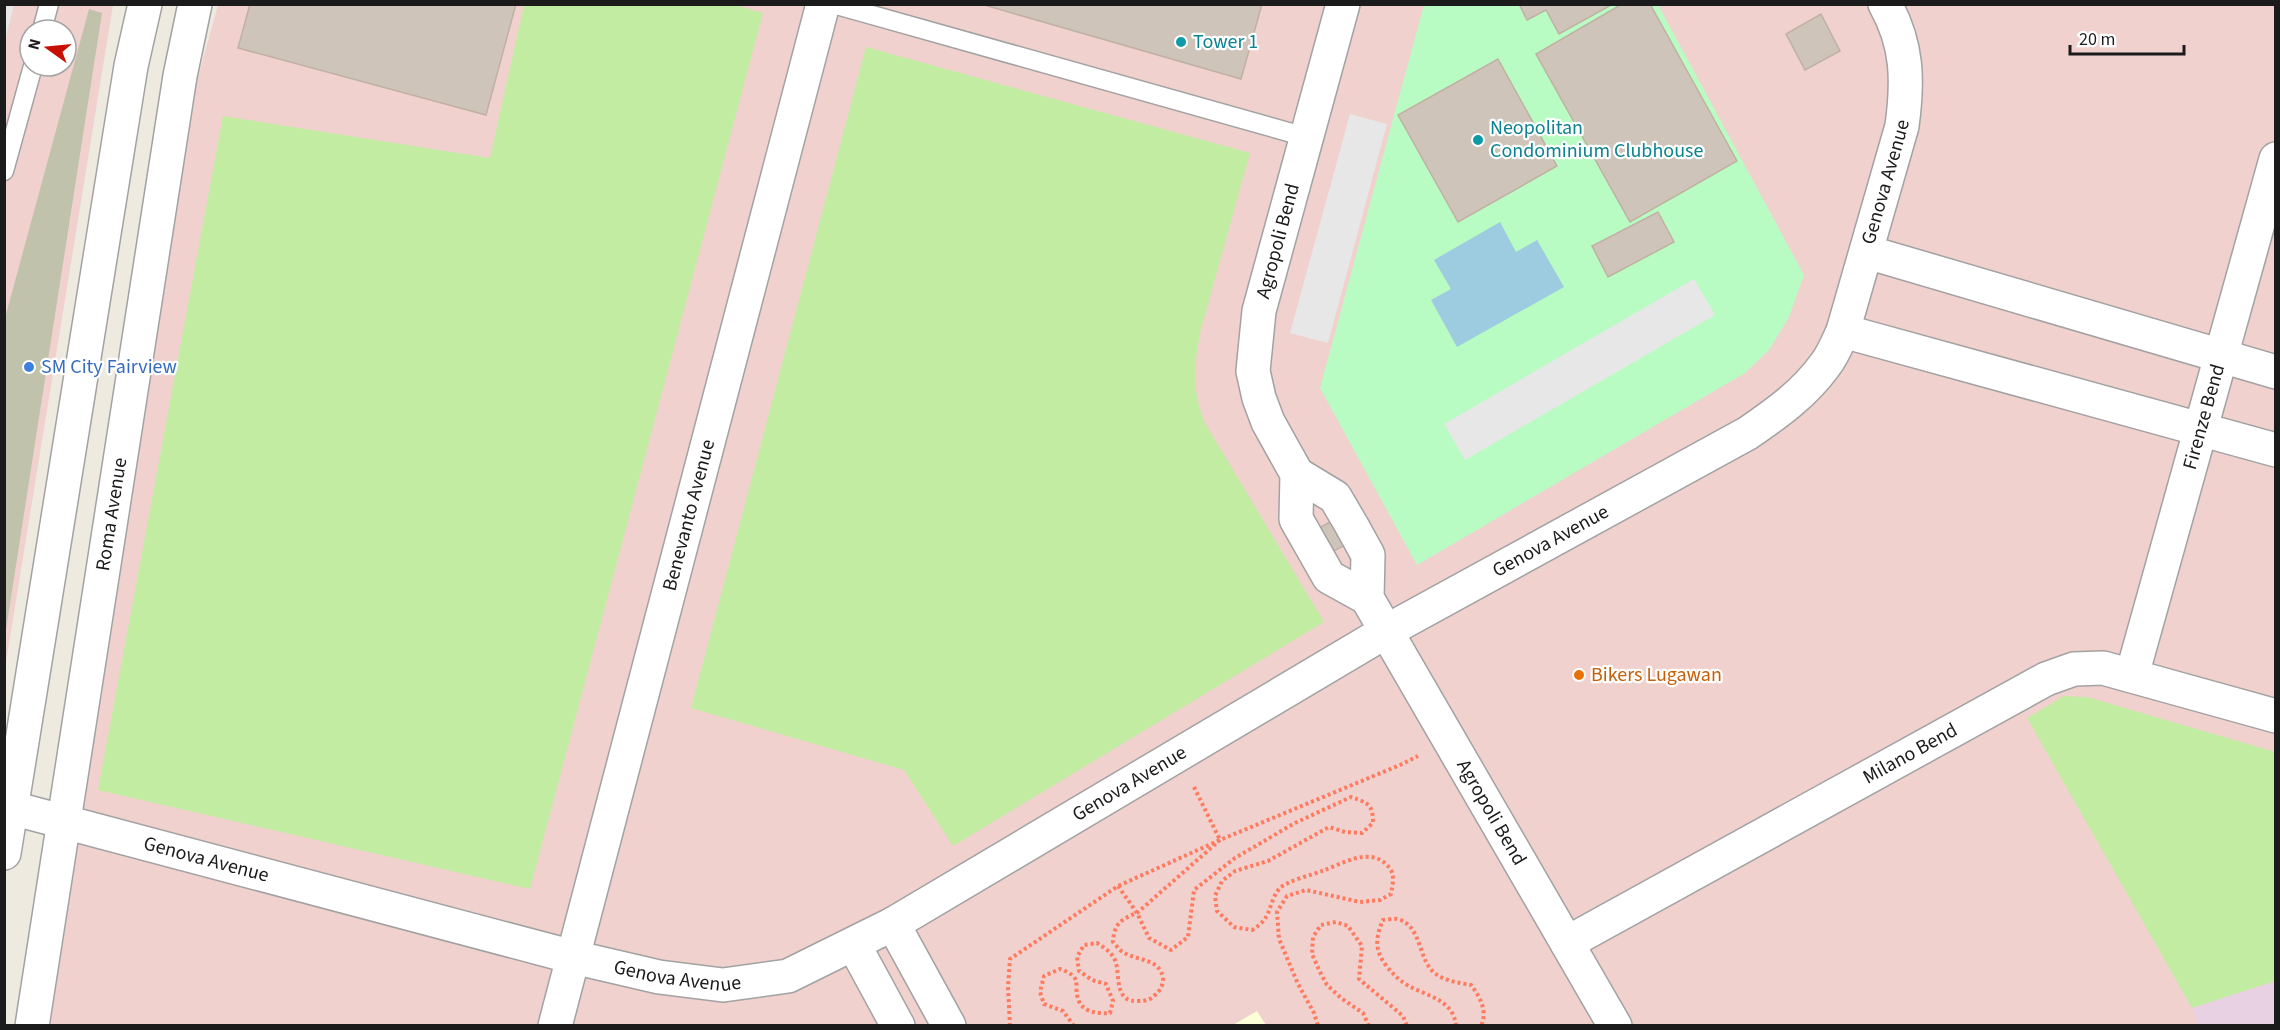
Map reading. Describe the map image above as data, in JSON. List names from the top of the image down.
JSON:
{
  "streets": {
    "street": [
      "Genova Avenue",
      "Agropoli Bend",
      "Firenze Bend",
      "Roma Avenue",
      "Benevanto Avenue",
      "Milano Bend"
    ]
  },
  "crossings": [
    ["Genova Avenue", "Agropoli Bend"],
    ["Genova Avenue", "Roma Avenue"],
    ["Genova Avenue", "Benevanto Avenue"],
    ["Agropoli Bend", "Milano Bend"],
    ["Firenze Bend", "Milano Bend"]
  ],
  "places": [
    "Tower 1",
    "Neopolitan Condominium Clubhouse",
    "SM City Fairview",
    "Bikers Lugawan"
  ],
  "scale_bar": "20 m",
  "north": "left"
}
